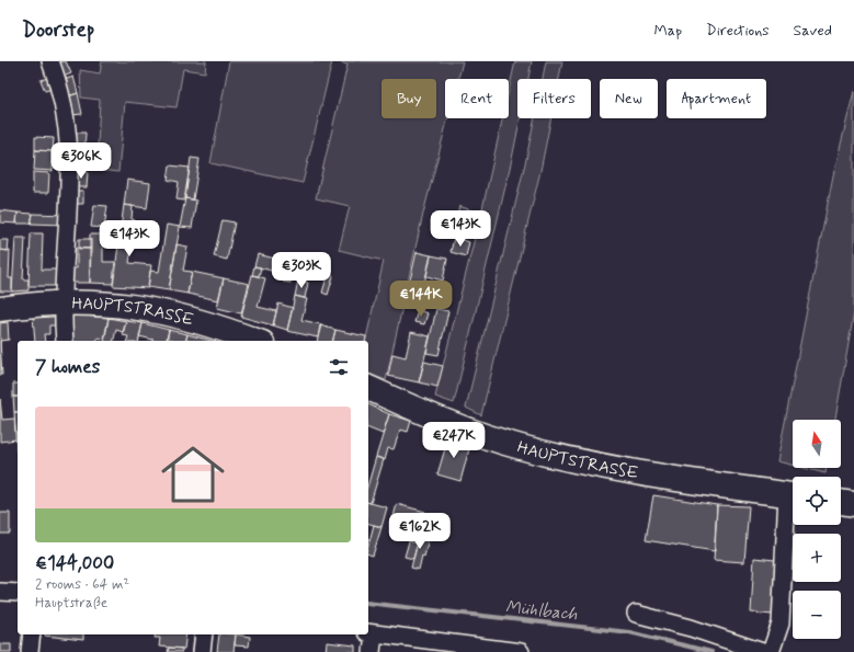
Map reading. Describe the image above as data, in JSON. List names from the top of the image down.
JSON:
{
  "streets": {
    "main road": ["HAUPTSTRASSE"]
  },
  "water": ["Mühlbach"],
  "north": "top",
  "page": {
    "header": "Doorstep",
    "nav": ["Map", "Directions", "Saved"],
    "chip": [
      "Buy",
      "Rent",
      "Filters",
      "New",
      "Apartment"
    ],
    "price": [
      "€306K",
      "€143K",
      "€143K",
      "€303K",
      "€144K",
      "€247K",
      "€162K"
    ],
    "heading": "7 homes",
    "list": [
      {
        "name": "€144,000",
        "note": "2 rooms · 64 m² · Hauptstraße"
      }
    ],
    "map_buttons": ["+", "−"]
  }
}
